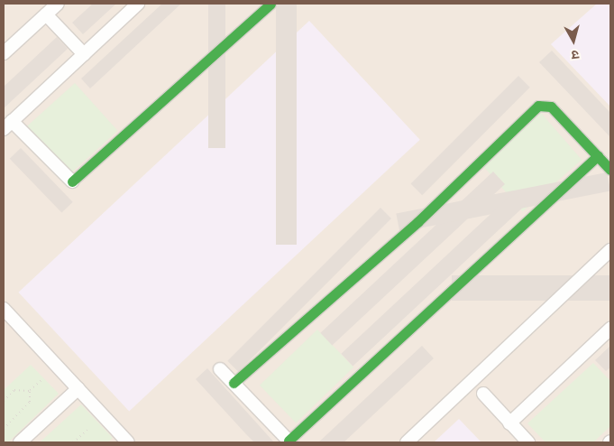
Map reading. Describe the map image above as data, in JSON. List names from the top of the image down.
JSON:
{
  "north": "bottom"
}
